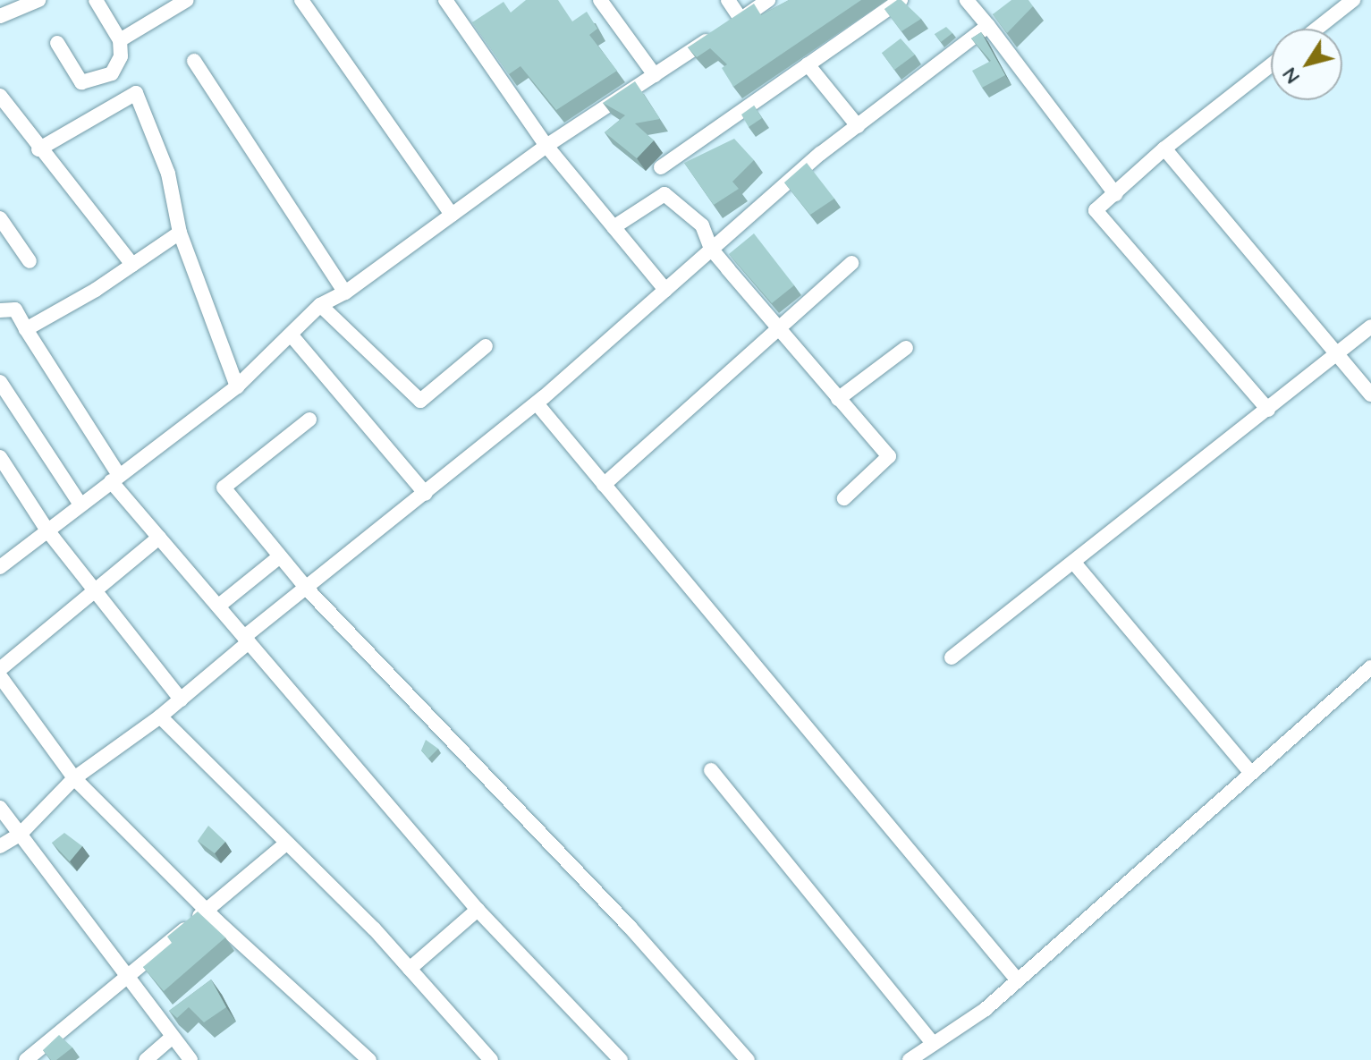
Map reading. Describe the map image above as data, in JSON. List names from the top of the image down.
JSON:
{
  "north": "bottom left"
}
